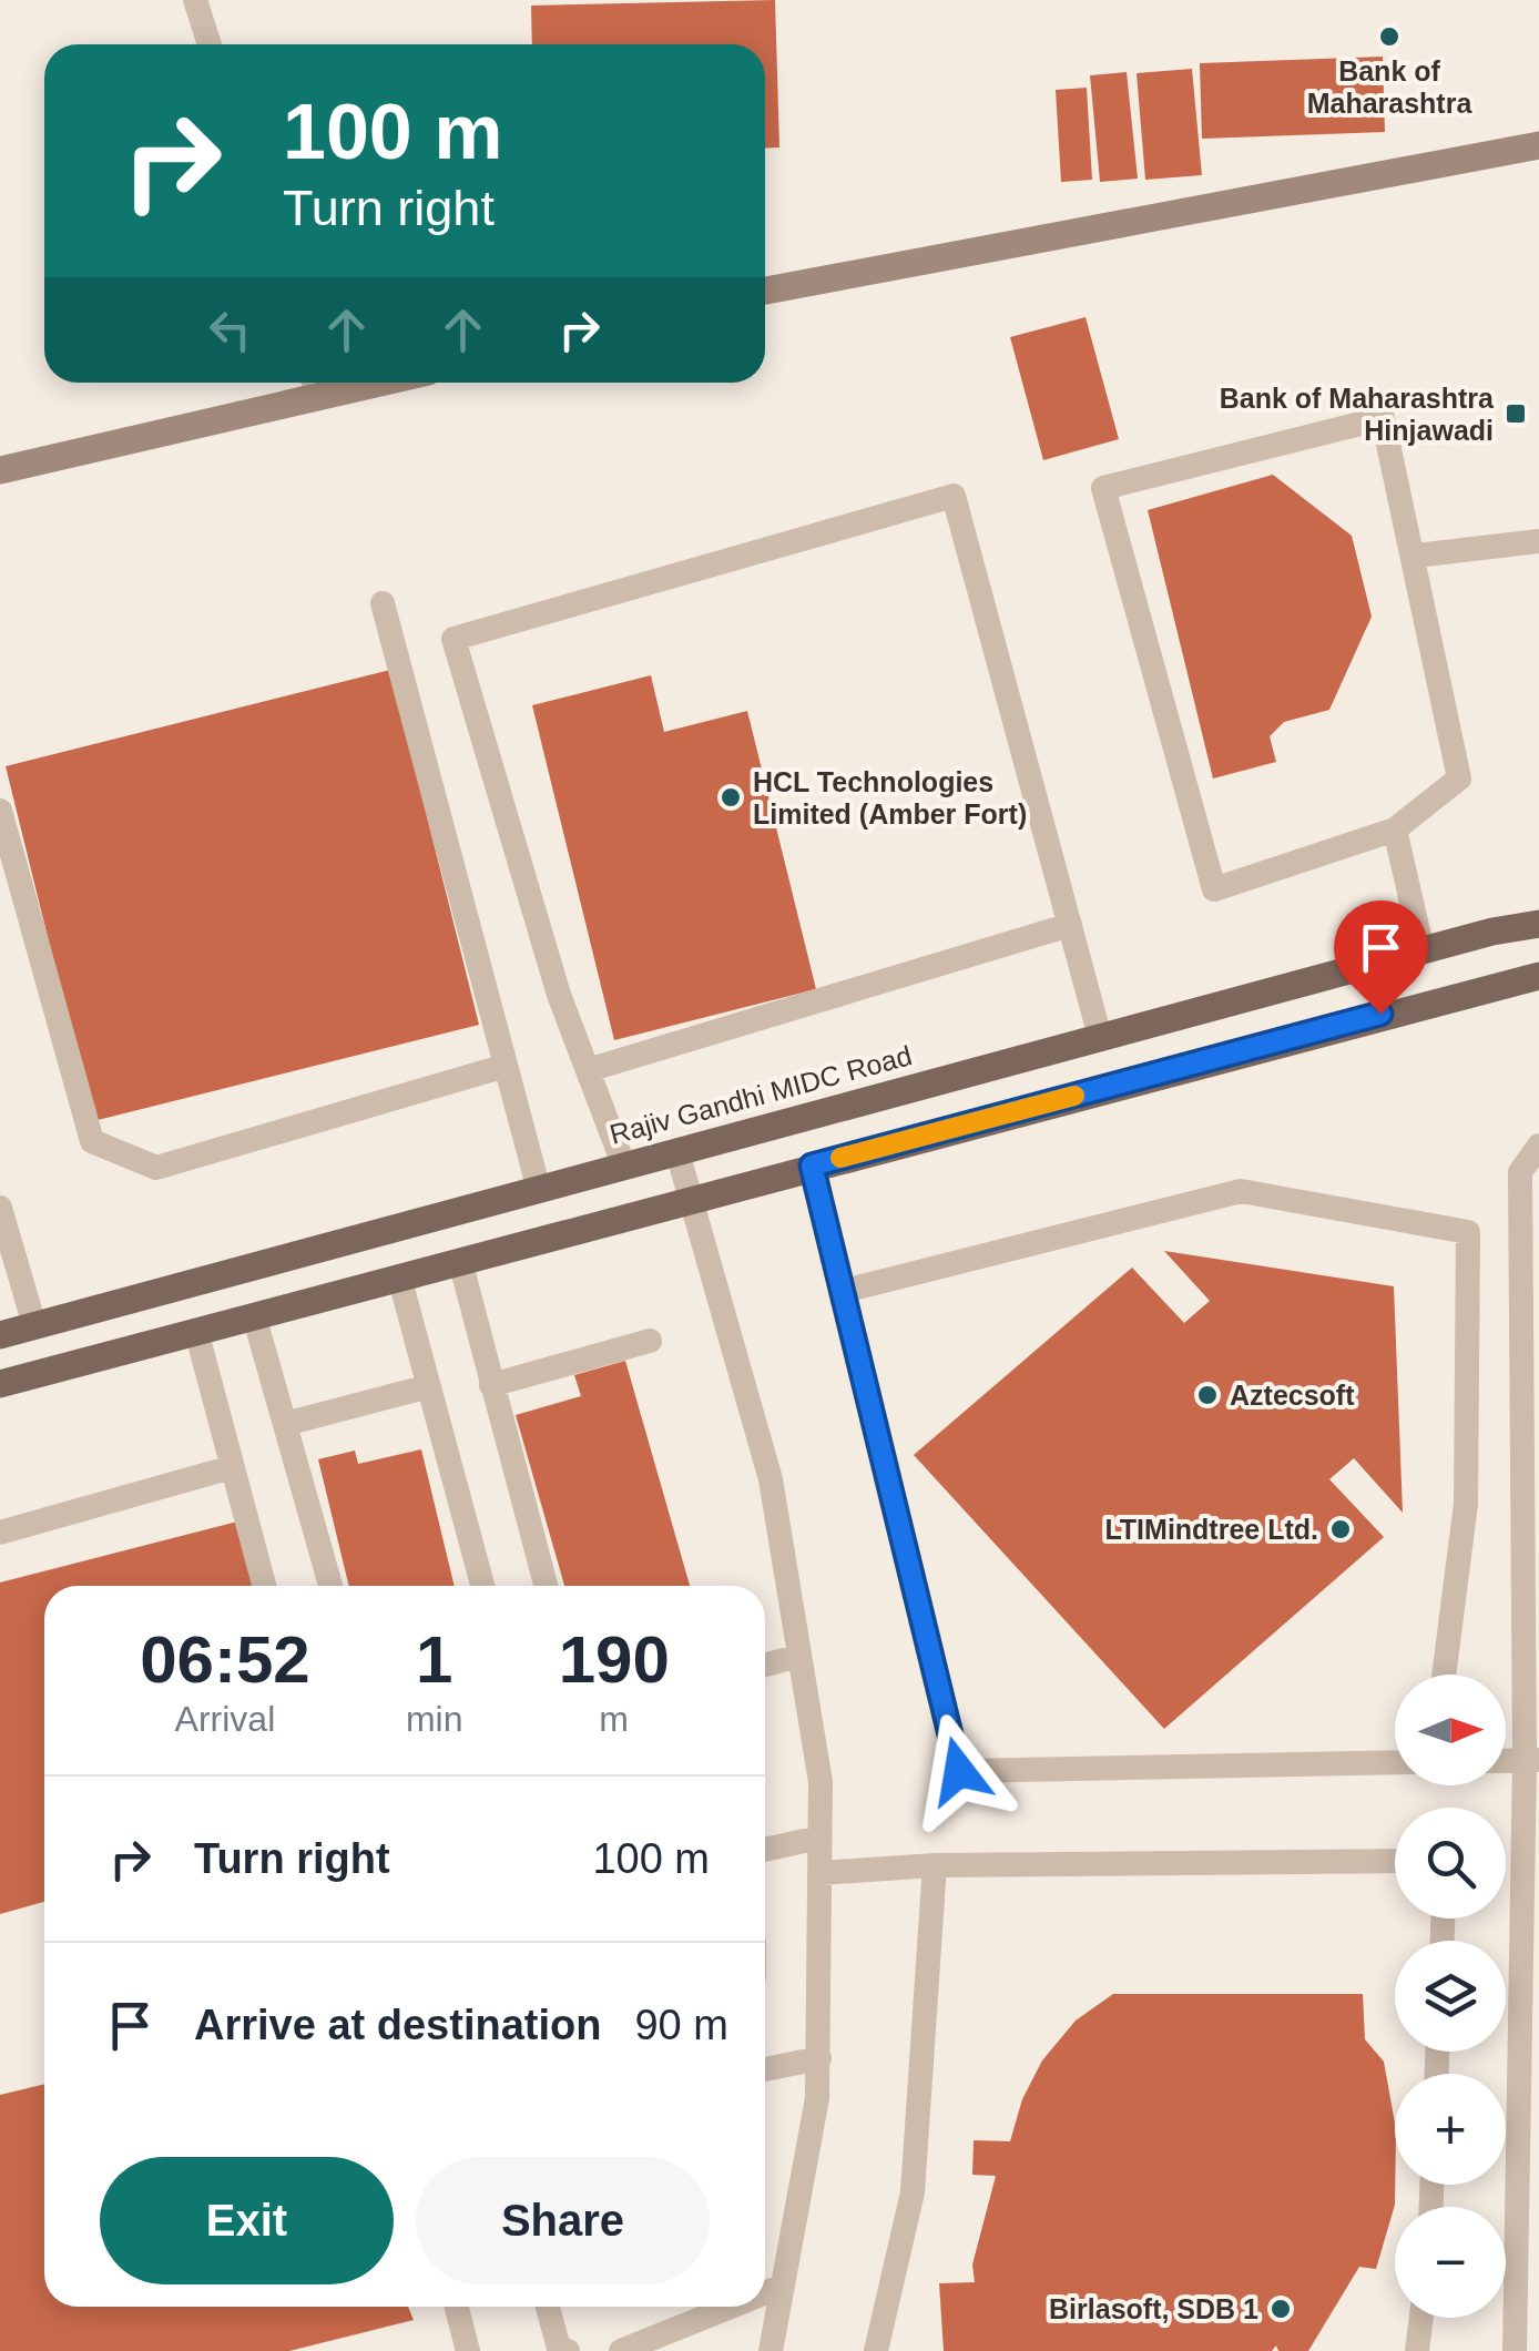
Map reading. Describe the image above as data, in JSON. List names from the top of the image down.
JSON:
{
  "streets": {
    "main road": ["Rajiv Gandhi MIDC Road"]
  },
  "places": {
    "other": [
      "Bank of Maharashtra",
      "HCL Technologies Limited (Amber Fort)",
      "Aztecsoft",
      "LTIMindtree Ltd.",
      "Birlasoft, SDB 1"
    ],
    "transit": ["Bank of Maharashtra Hinjawadi"]
  },
  "north": "right",
  "page": {
    "turn": ["100 m", "Turn right"],
    "eta": [
      "06:52",
      "Arrival",
      "1",
      "min",
      "190",
      "m"
    ],
    "map_buttons": ["+", "−"],
    "list": [
      {
        "name": "Turn right",
        "value": "100 m"
      },
      {
        "name": "Arrive at destination",
        "value": "90 m"
      }
    ],
    "buttons": ["Exit", "Share"]
  }
}
